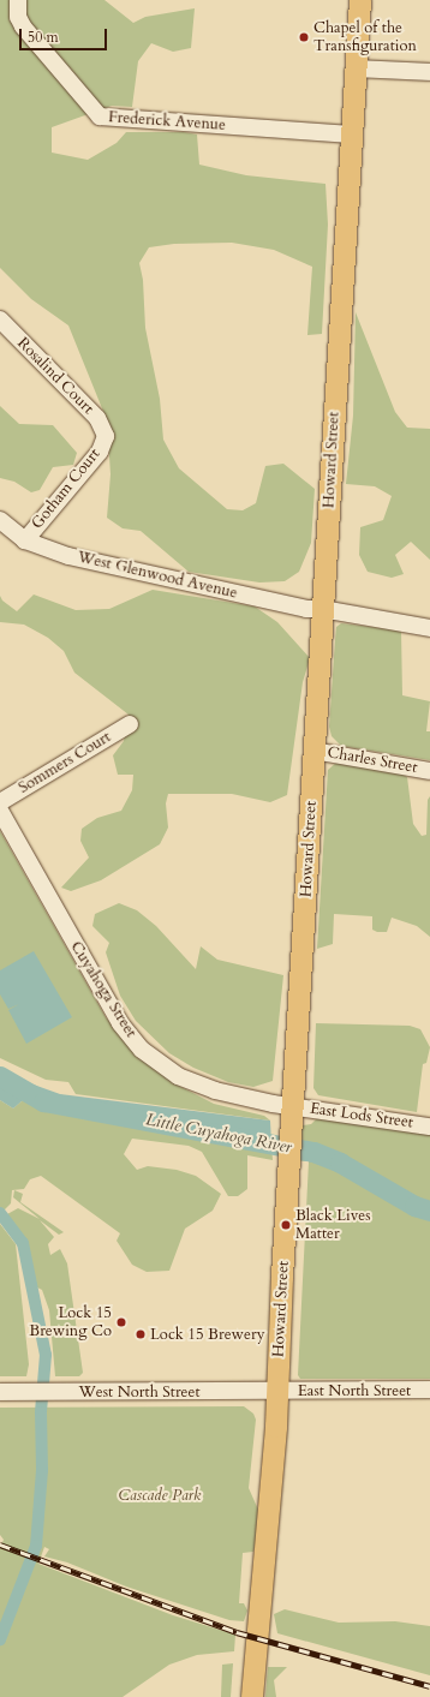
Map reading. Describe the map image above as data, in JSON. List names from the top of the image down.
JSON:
{
  "streets": {
    "main road": ["Howard Street"],
    "street": [
      "Frederick Avenue",
      "Rosalind Court",
      "Gotham Court",
      "West Glenwood Avenue",
      "Charles Street",
      "Sommers Court",
      "Cuyahoga Street",
      "East Lods Street",
      "East North Street",
      "West North Street"
    ]
  },
  "crossings": [
    ["Frederick Avenue", "Howard Street"],
    ["Rosalind Court", "Gotham Court"],
    ["Howard Street", "West Glenwood Avenue"],
    ["Howard Street", "Charles Street"],
    ["Howard Street", "Cuyahoga Street"],
    ["Howard Street", "East Lods Street"],
    ["Howard Street", "East North Street"],
    ["Howard Street", "West North Street"],
    ["Gotham Court", "West Glenwood Avenue"],
    ["Cuyahoga Street", "East Lods Street"],
    ["East North Street", "West North Street"]
  ],
  "water": ["Little Cuyahoga River"],
  "parks": ["Cascade Park"],
  "places": [
    "Chapel of the Transfiguration",
    "Black Lives Matter",
    "Lock 15 Brewing Co",
    "Lock 15 Brewery"
  ],
  "scale_bar": "50 m"
}
